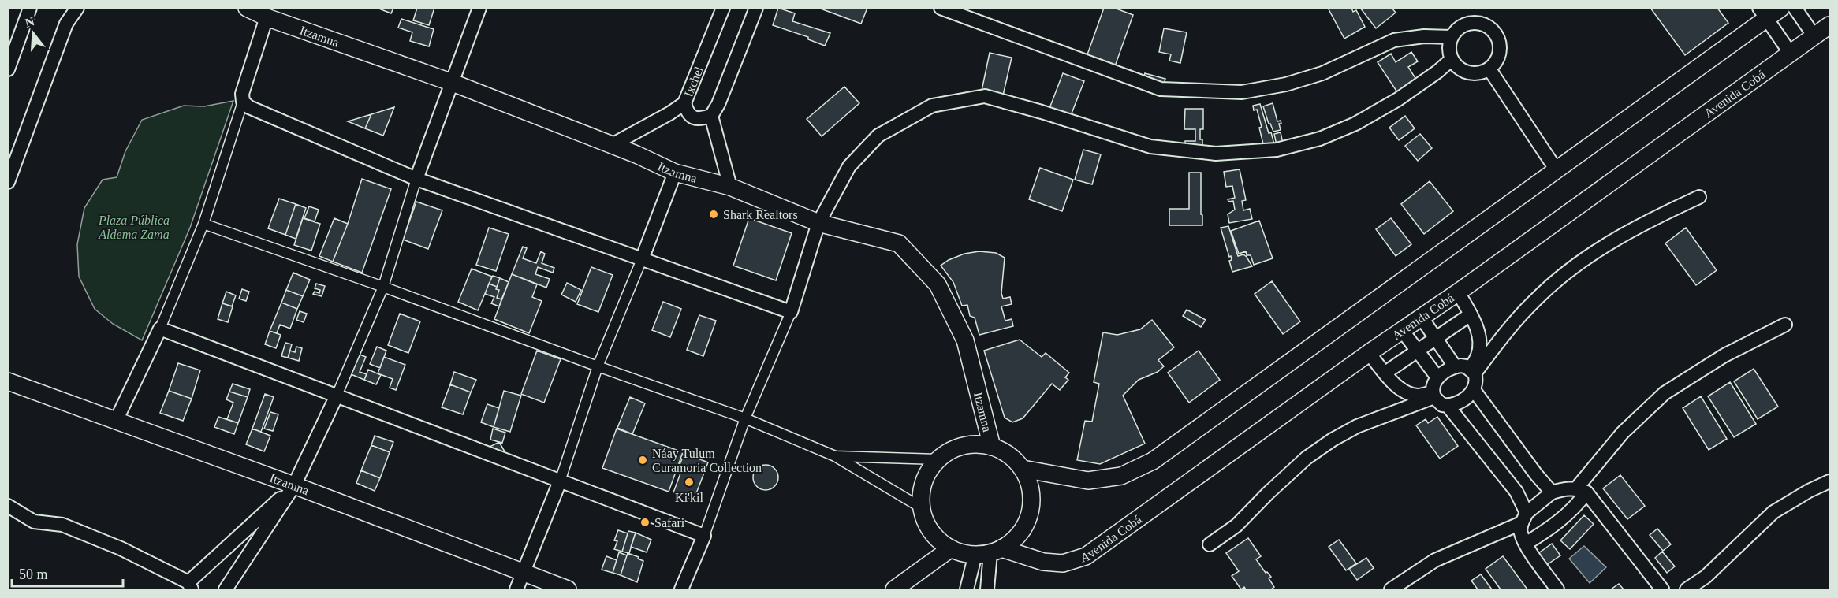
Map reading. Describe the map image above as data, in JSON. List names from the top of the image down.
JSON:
{
  "streets": {
    "street": ["Itzamna", "Ixchel", "Avenida Cobá"]
  },
  "crossings": [
    ["Itzamna", "Ixchel"],
    ["Itzamna", "Avenida Cobá"]
  ],
  "parks": ["Plaza Pública Aldema Zama"],
  "places": [
    "Shark Realtors",
    "Náay Tulum Curamoria Collection",
    "Ki'kil",
    "Safari"
  ],
  "scale_bar": "50 m",
  "north": "top"
}
